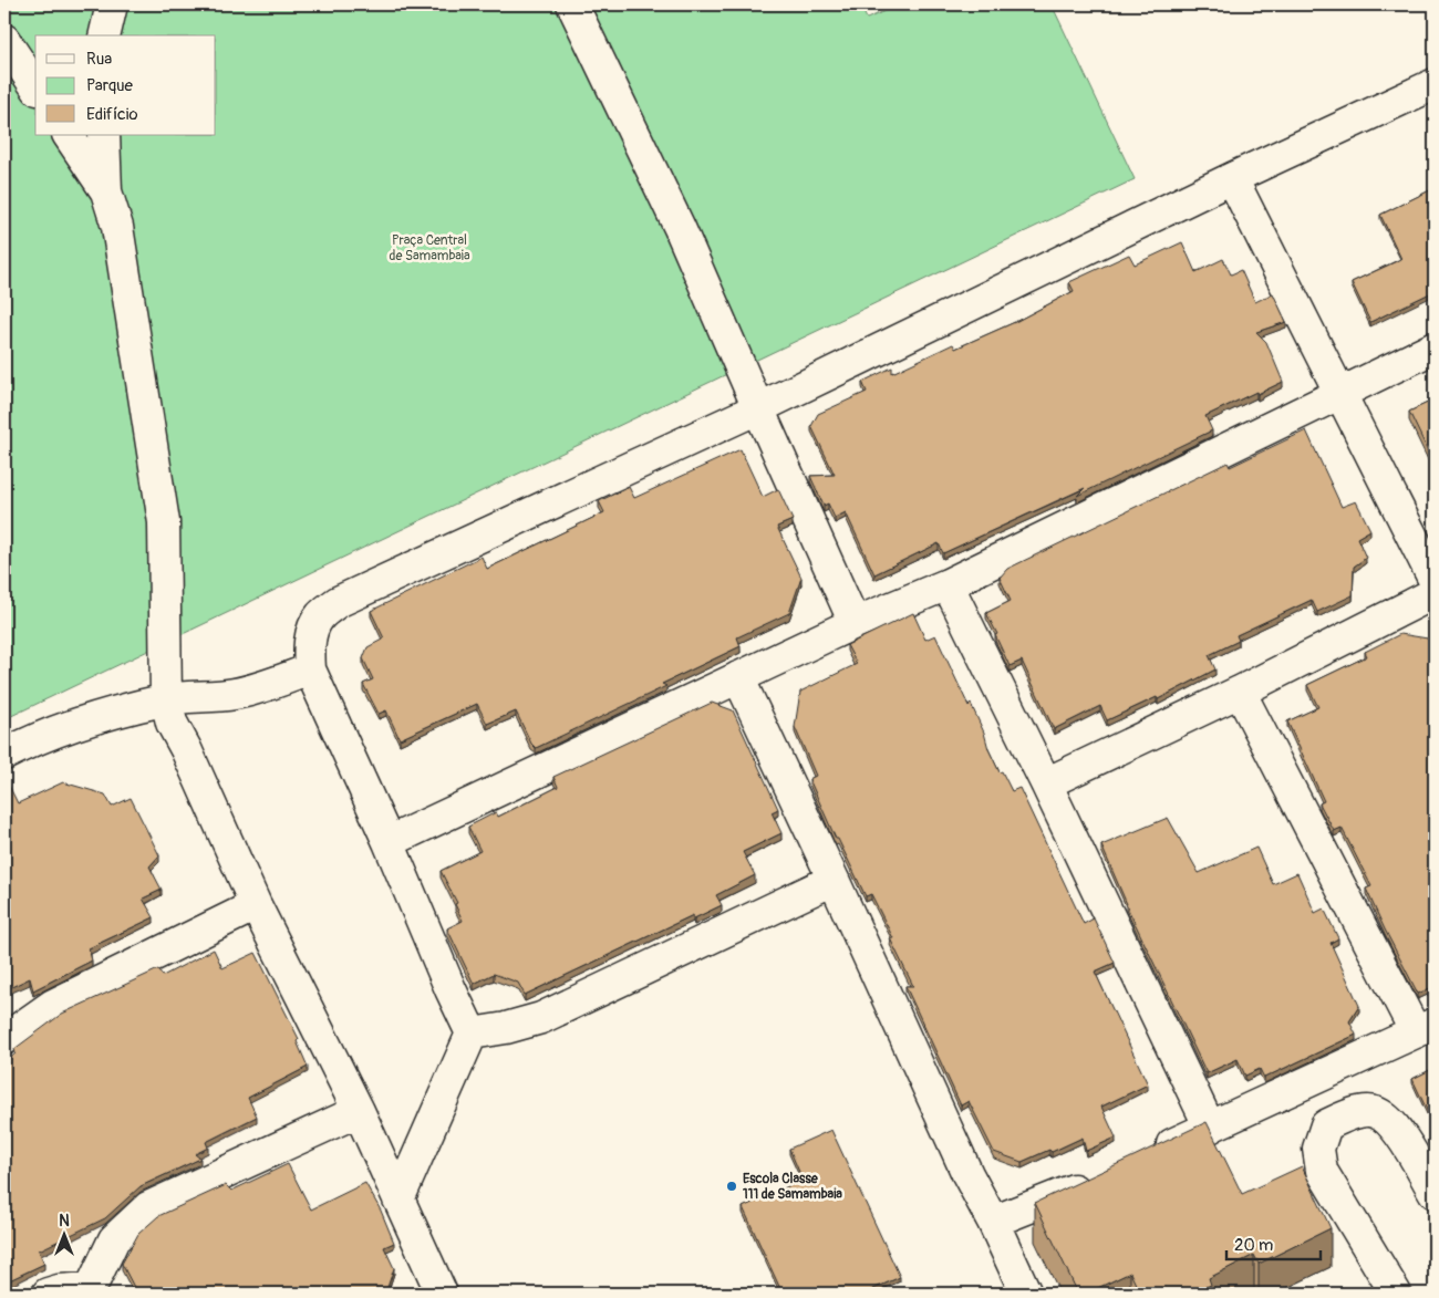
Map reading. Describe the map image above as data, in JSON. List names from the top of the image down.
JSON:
{
  "parks": ["Praça Central de Samambaia"],
  "places": ["Escola Classe 111 de Samambaia"],
  "legend": ["Rua", "Parque", "Edifício"],
  "scale_bar": "20 m",
  "north": "top"
}
